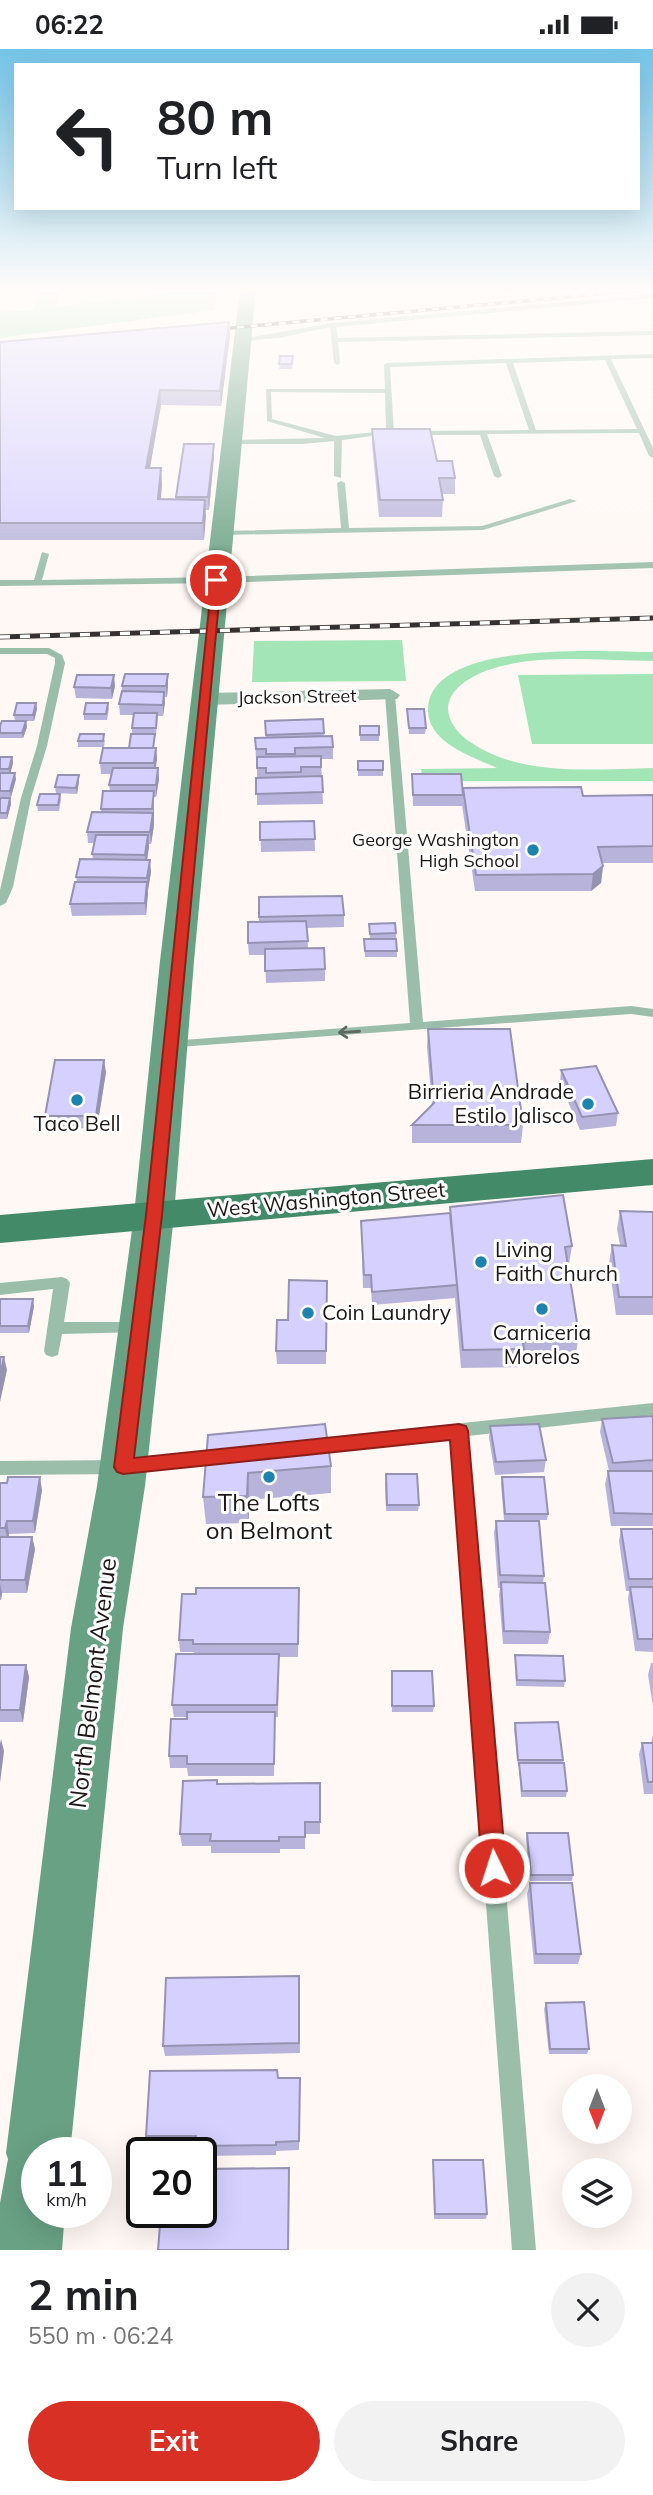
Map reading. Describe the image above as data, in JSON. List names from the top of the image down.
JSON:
{
  "streets": {
    "main road": ["West Washington Street", "North Belmont Avenue"],
    "street": ["Jackson Street"]
  },
  "crossings": [
    ["Jackson Street", "North Belmont Avenue"],
    ["West Washington Street", "North Belmont Avenue"]
  ],
  "places": [
    "George Washington High School",
    "Taco Bell",
    "Birrieria Andrade Estilo Jalisco",
    "Living Faith Church",
    "Carniceria Morelos",
    "Coin Laundry",
    "The Lofts on Belmont"
  ],
  "north": "bottom",
  "page": {
    "status": "06:22",
    "turn": ["80 m", "Turn left"],
    "speed": "11 km/h",
    "limit": "20",
    "heading": ["2 min", "550 m · 06:24"],
    "buttons": ["Exit", "Share"]
  }
}
